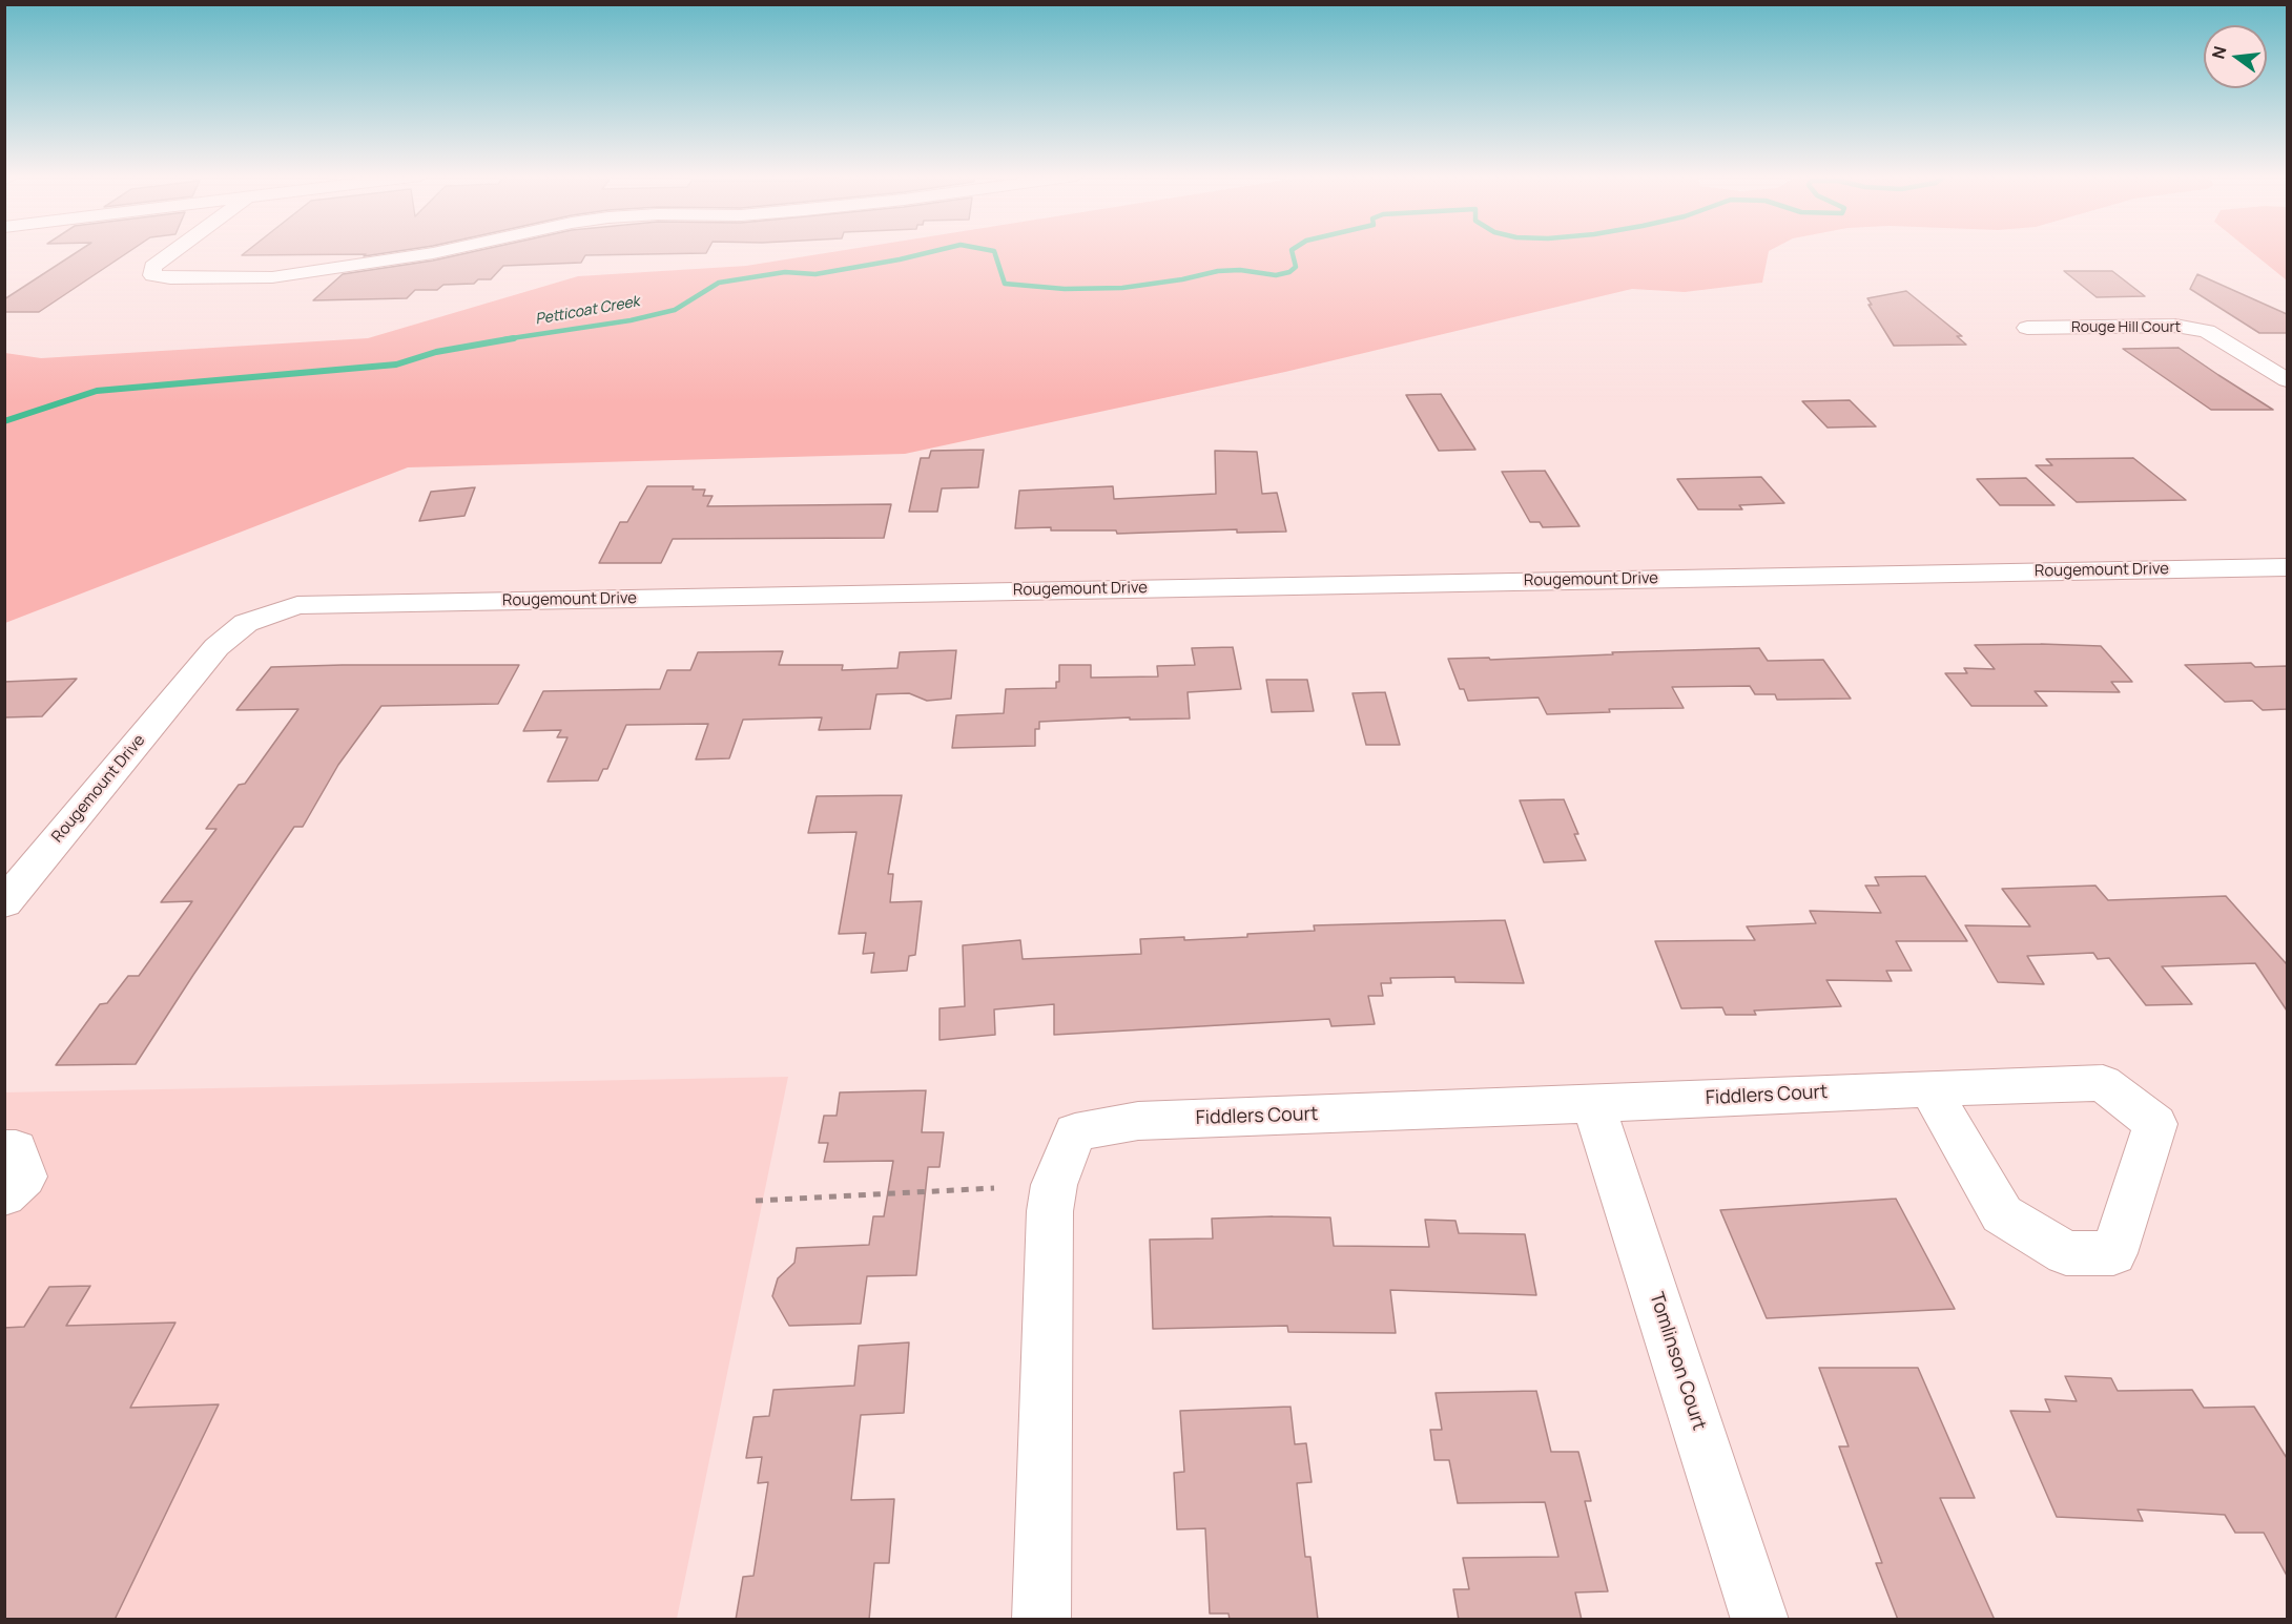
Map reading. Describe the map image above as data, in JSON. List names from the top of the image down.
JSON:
{
  "streets": {
    "street": [
      "Rouge Hill Court",
      "Rougemount Drive",
      "Fiddlers Court",
      "Tomlinson Court"
    ]
  },
  "crossings": [
    ["Fiddlers Court", "Tomlinson Court"]
  ],
  "water": ["Petticoat Creek"],
  "north": "left"
}
